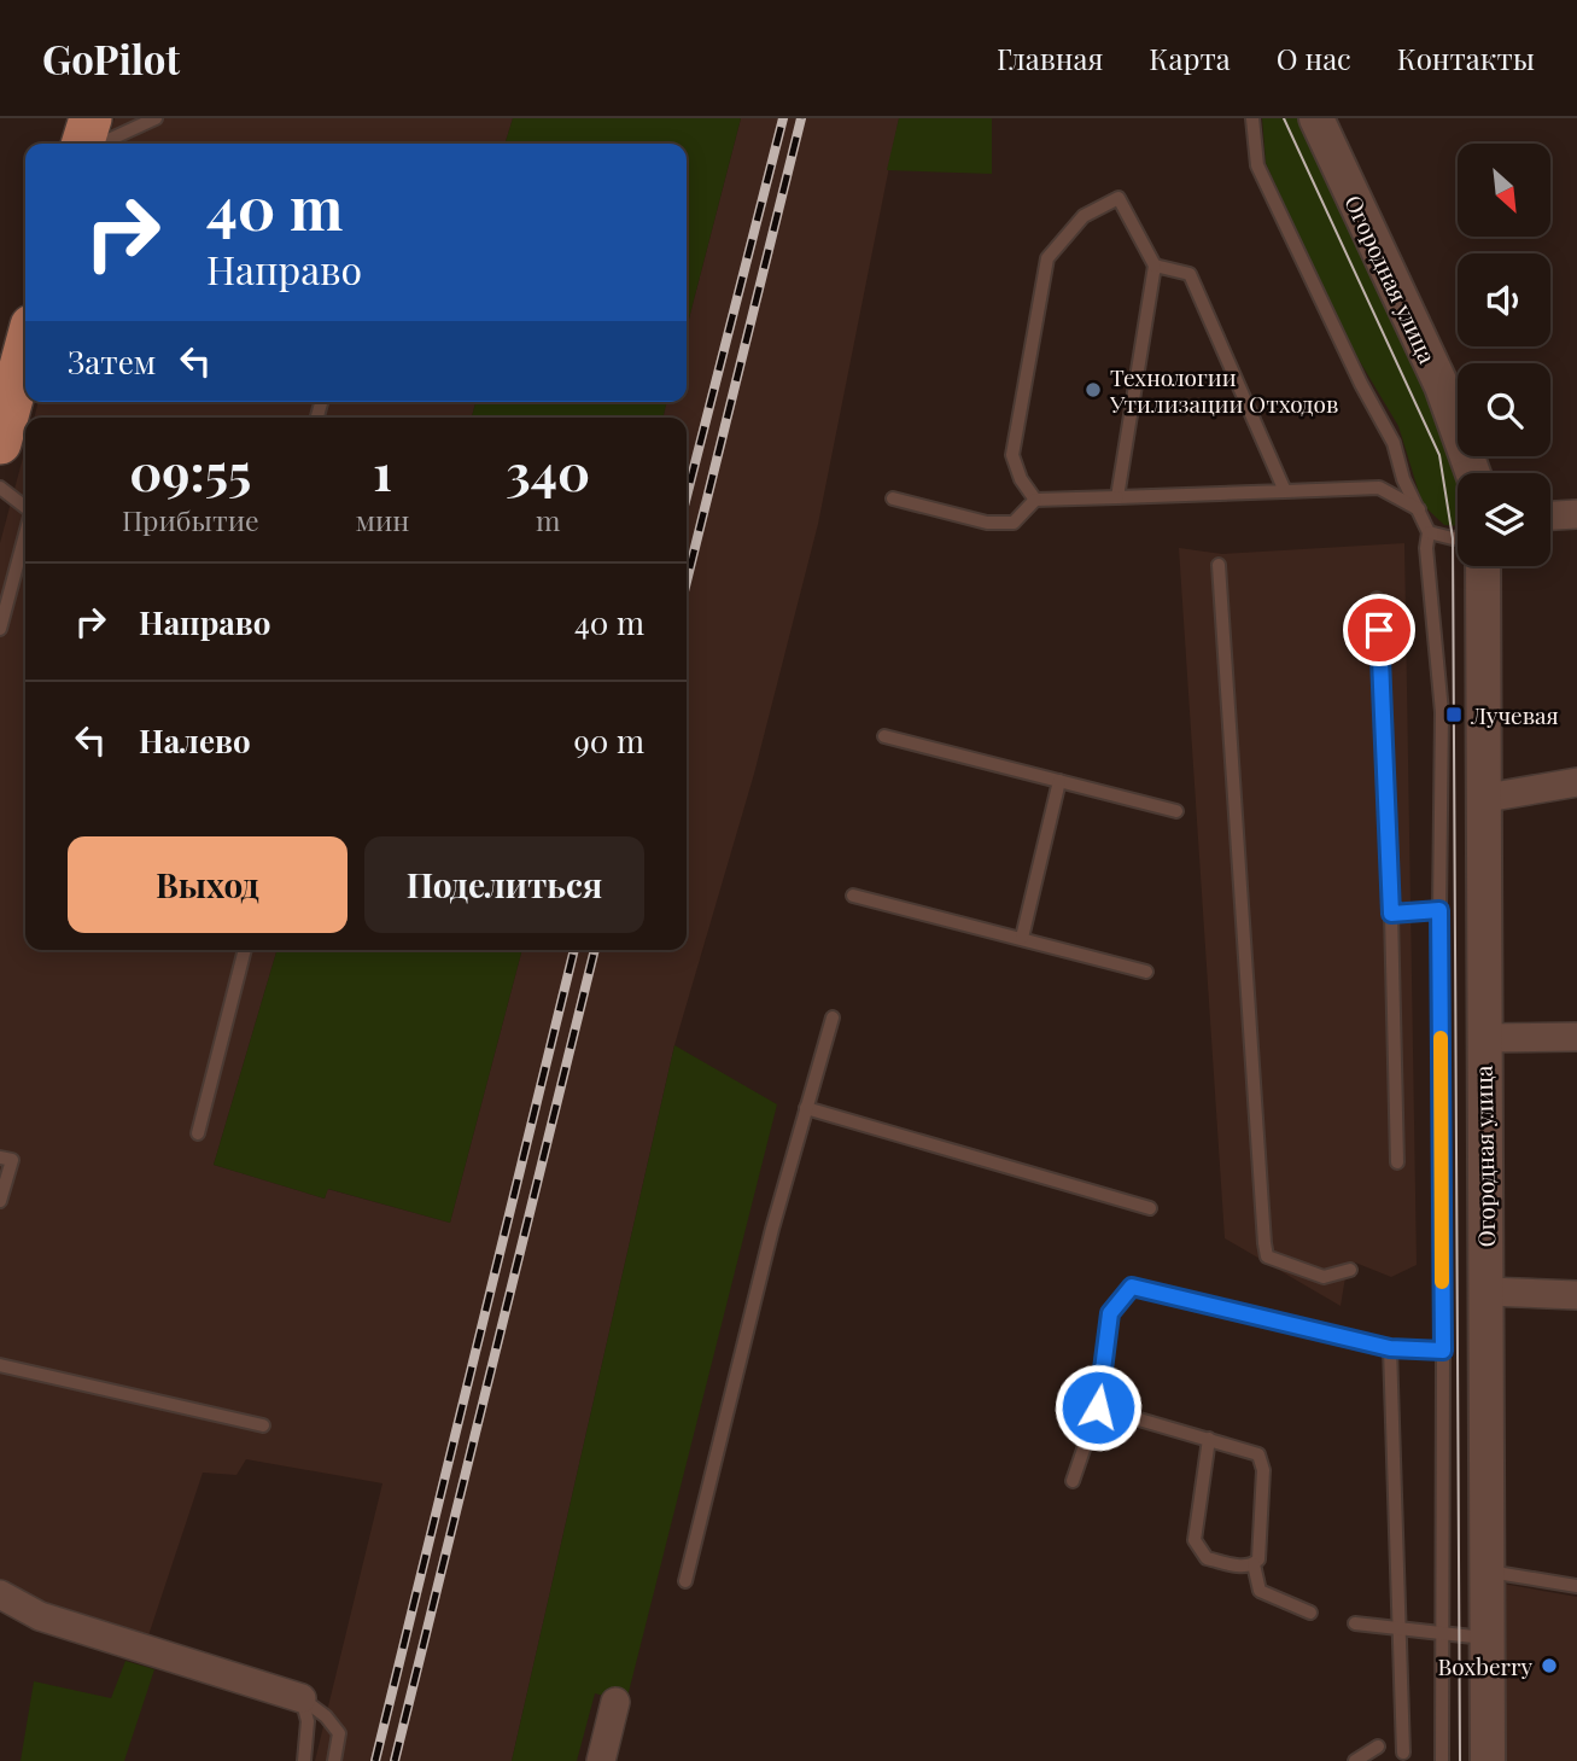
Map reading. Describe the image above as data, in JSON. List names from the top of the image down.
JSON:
{
  "streets": {
    "street": ["Огородная улица"]
  },
  "places": {
    "other": ["Технологии Утилизации Отходов", "Boxberry"],
    "transit": ["Лучевая"]
  },
  "north": "bottom right",
  "page": {
    "header": "GoPilot",
    "nav": [
      "Главная",
      "Карта",
      "О нас",
      "Контакты"
    ],
    "turn": ["40 m", "Направо"],
    "then": "Затем",
    "eta": [
      "09:55",
      "Прибытие",
      "1",
      "мин",
      "340",
      "m"
    ],
    "list": [
      {
        "name": "Направо",
        "value": "40 m"
      },
      {
        "name": "Налево",
        "value": "90 m"
      }
    ],
    "buttons": ["Выход", "Поделиться"]
  }
}
